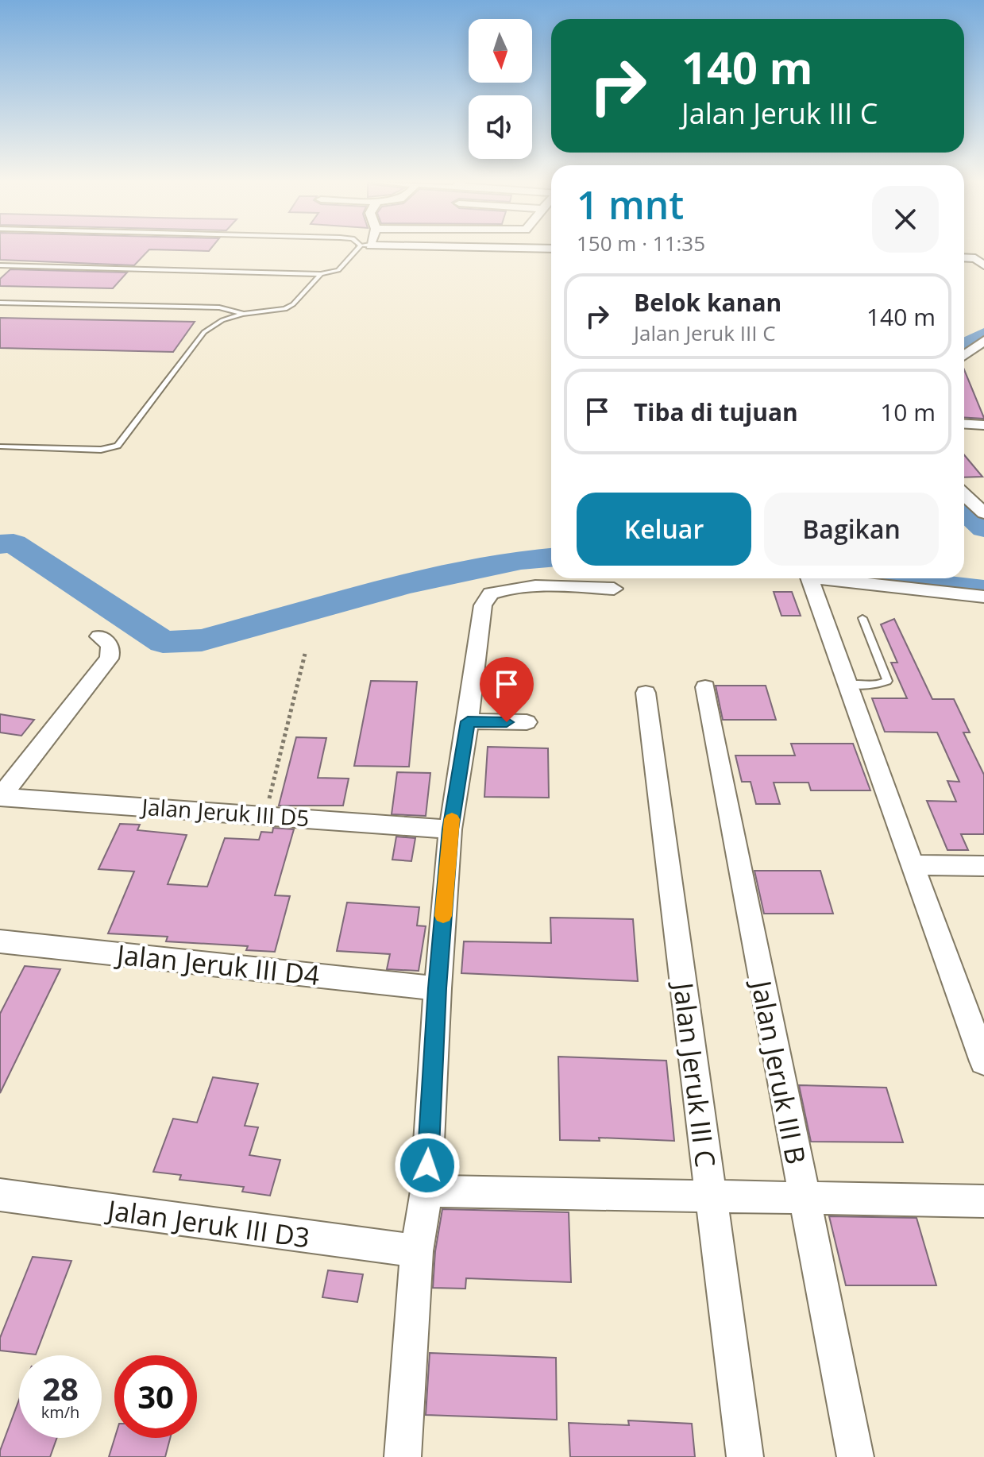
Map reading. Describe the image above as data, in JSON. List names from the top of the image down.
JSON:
{
  "streets": {
    "street": [
      "Jalan Jeruk III D5",
      "Jalan Jeruk III D4",
      "Jalan Jeruk III B",
      "Jalan Jeruk III C",
      "Jalan Jeruk III D3"
    ]
  },
  "north": "bottom",
  "page": {
    "turn": ["140 m", "Jalan Jeruk III C"],
    "heading": ["1 mnt", "150 m · 11:35"],
    "list": [
      {
        "name": "Belok kanan",
        "note": "Jalan Jeruk III C",
        "value": "140 m"
      },
      {
        "name": "Tiba di tujuan",
        "value": "10 m"
      }
    ],
    "buttons": ["Keluar", "Bagikan"],
    "speed": "28 km/h",
    "limit": "30"
  }
}
